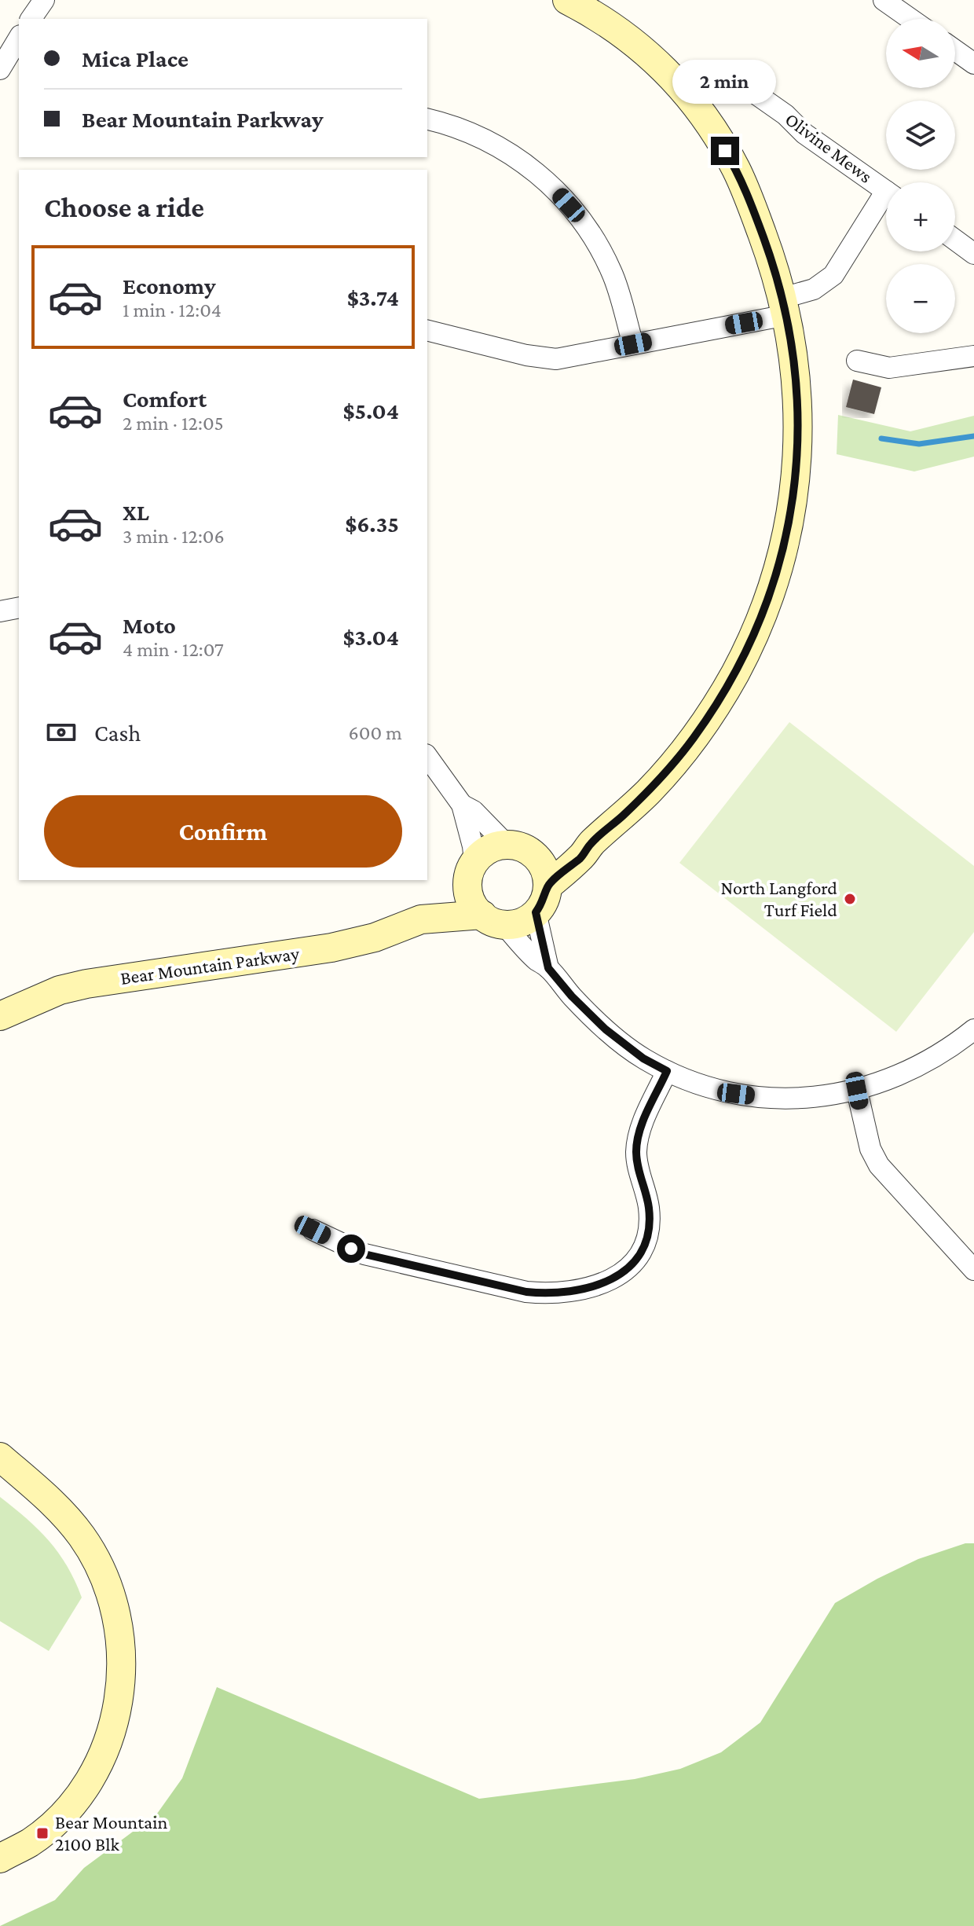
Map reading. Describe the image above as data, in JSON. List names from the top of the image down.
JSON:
{
  "streets": {
    "street": ["Olivine Mews", "Bear Mountain Parkway"]
  },
  "places": {
    "other": ["North Langford Turf Field"],
    "transit": ["Bear Mountain 2100 Blk"]
  },
  "north": "left",
  "page": {
    "map_buttons": ["+", "−"],
    "banner": ["Mica Place", "Bear Mountain Parkway"],
    "bubble": "2 min",
    "heading": "Choose a ride",
    "list": [
      {
        "name": "Economy",
        "note": "1 min · 12:04",
        "value": "$3.74"
      },
      {
        "name": "Comfort",
        "note": "2 min · 12:05",
        "value": "$5.04"
      },
      {
        "name": "XL",
        "note": "3 min · 12:06",
        "value": "$6.35"
      },
      {
        "name": "Moto",
        "note": "4 min · 12:07",
        "value": "$3.04"
      }
    ],
    "pay": ["Cash", "600 m"],
    "buttons": "Confirm"
  }
}
